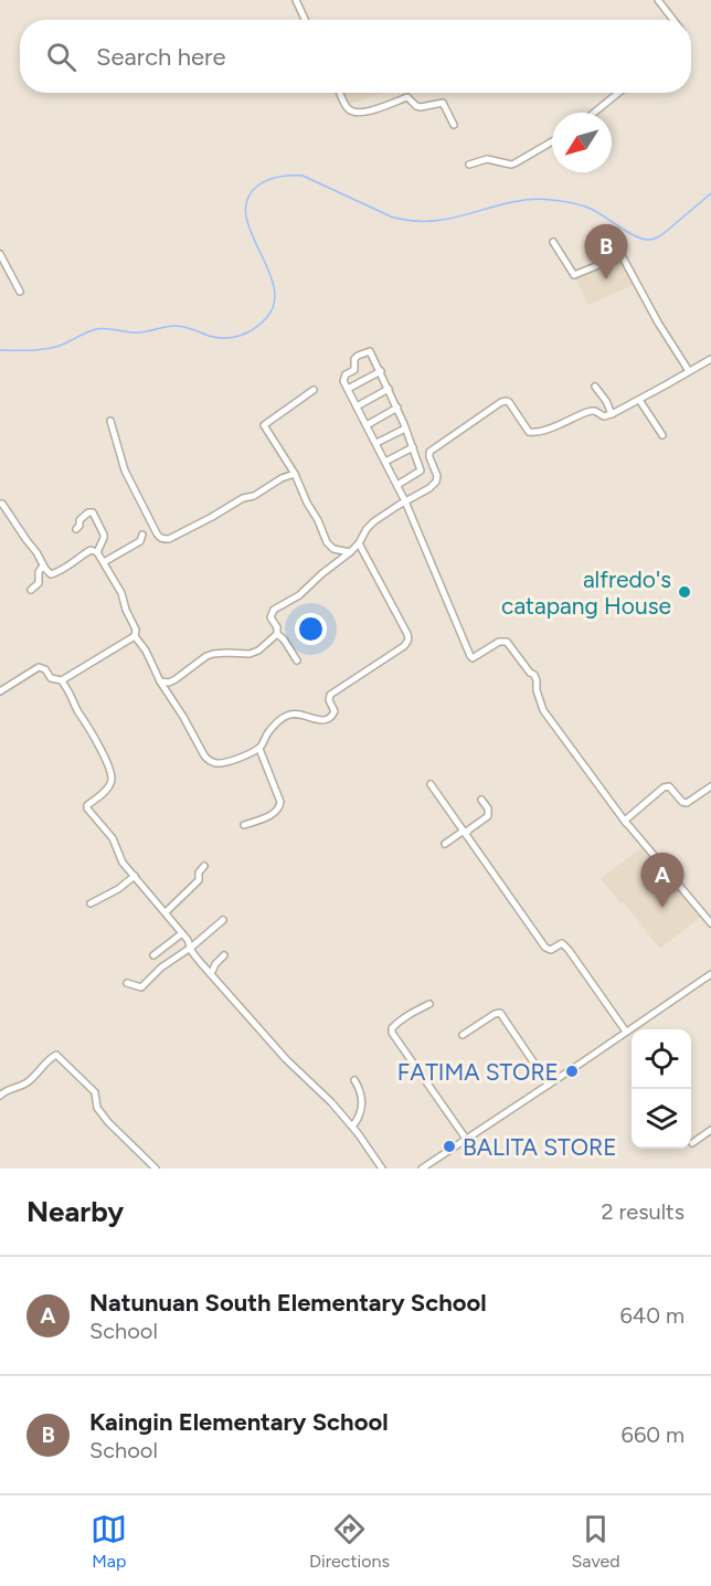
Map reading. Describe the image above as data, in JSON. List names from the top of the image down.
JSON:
{
  "places": ["alfredo's catapang House", "FATIMA STORE", "BALITA STORE"],
  "north": "bottom left",
  "page": {
    "search": "Search here",
    "pins": ["B", "A"],
    "heading": ["Nearby", "2 results"],
    "list": [
      {
        "mark": "A",
        "name": "Natunuan South Elementary School",
        "note": "School",
        "value": "640 m"
      },
      {
        "mark": "B",
        "name": "Kaingin Elementary School",
        "note": "School",
        "value": "660 m"
      }
    ],
    "nav": ["Map", "Directions", "Saved"]
  }
}
